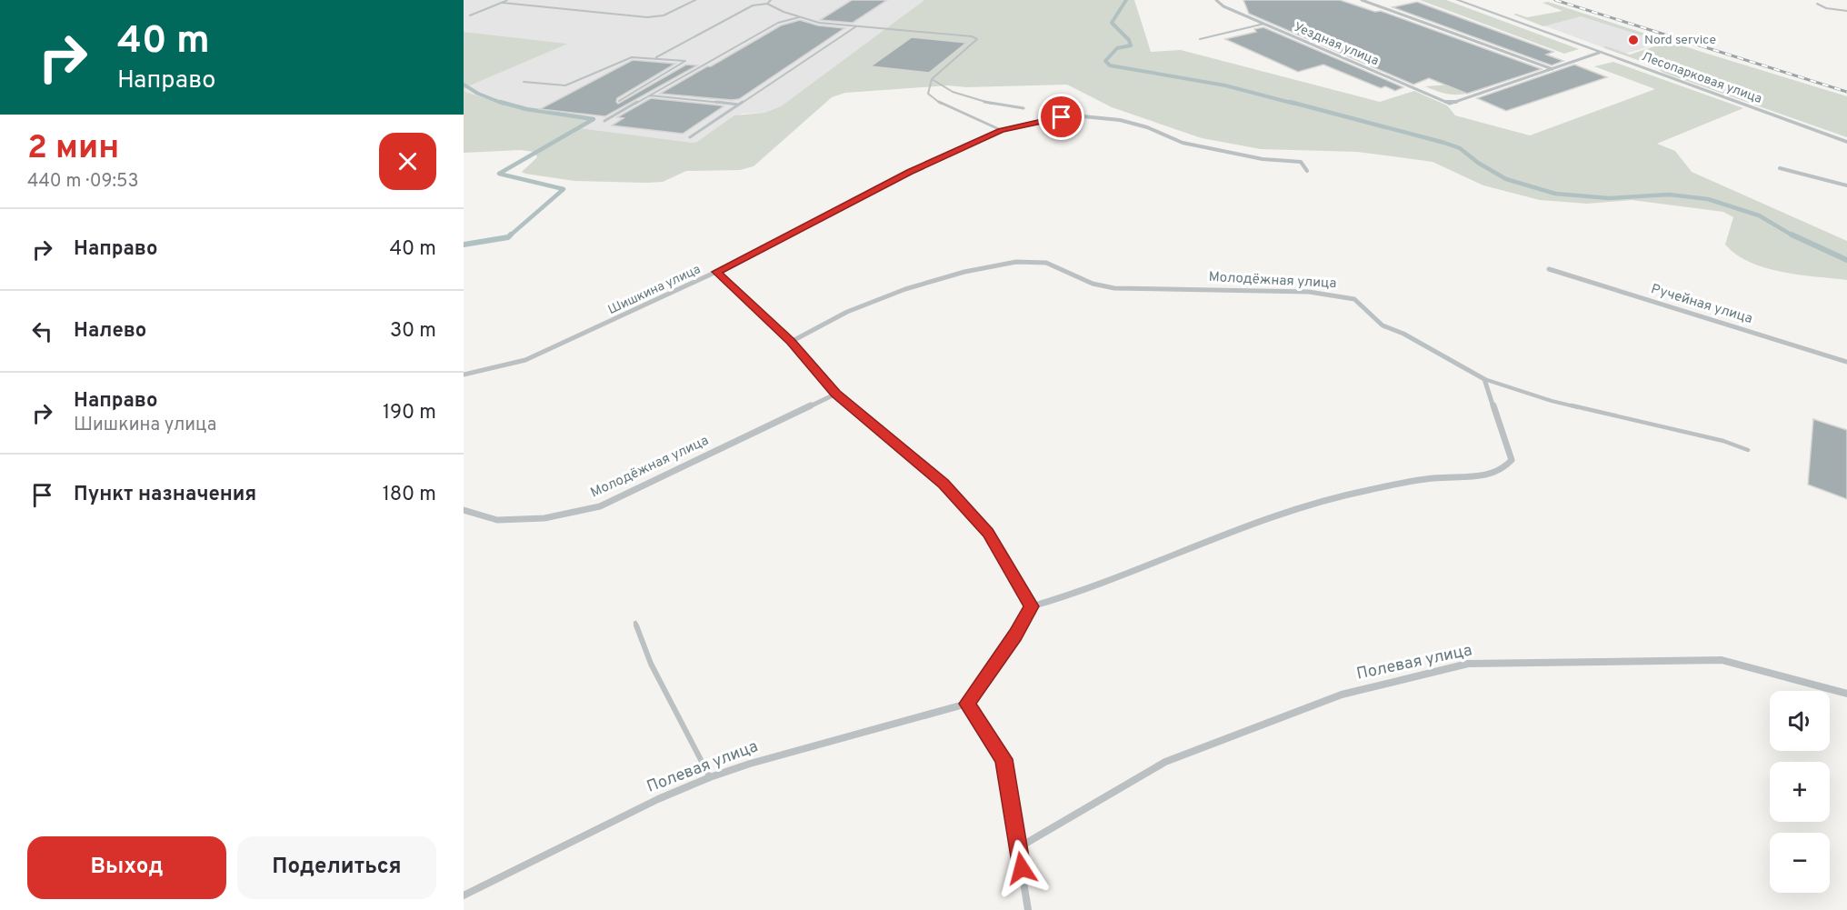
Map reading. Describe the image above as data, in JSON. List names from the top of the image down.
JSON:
{
  "streets": {
    "street": [
      "Уездная улица",
      "Лесопарковая улица",
      "Молодёжная улица",
      "Шишкина улица",
      "Ручейная улица",
      "Полевая улица"
    ]
  },
  "places": ["Nord service"],
  "page": {
    "turn": ["40 m", "Направо"],
    "heading": ["2 мин", "440 m · 09:53"],
    "list": [
      {
        "name": "Направо",
        "value": "40 m"
      },
      {
        "name": "Налево",
        "value": "30 m"
      },
      {
        "name": "Направо",
        "note": "Шишкина улица",
        "value": "190 m"
      },
      {
        "name": "Пункт назначения",
        "value": "180 m"
      }
    ],
    "map_buttons": ["+", "−"],
    "buttons": ["Выход", "Поделиться"]
  }
}
